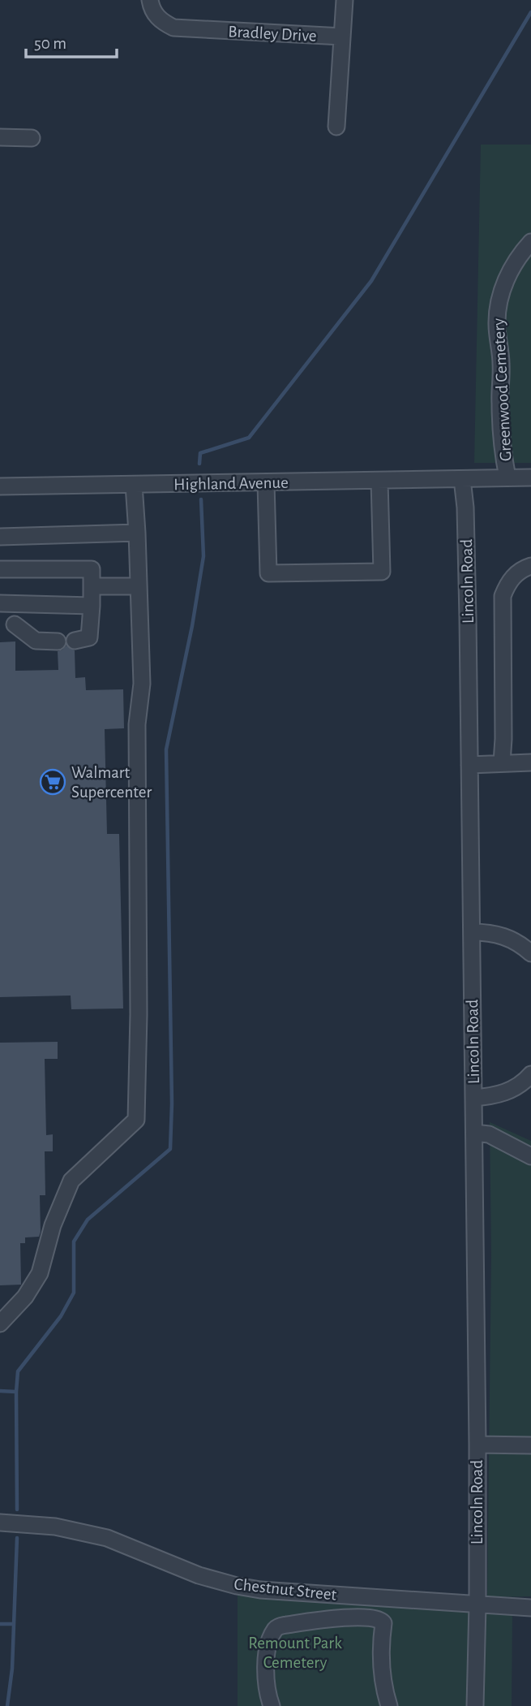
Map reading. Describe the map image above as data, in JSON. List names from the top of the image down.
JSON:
{
  "streets": {
    "street": [
      "Bradley Drive",
      "Greenwood Cemetery",
      "Highland Avenue",
      "Lincoln Road",
      "Chestnut Street"
    ]
  },
  "crossings": [
    ["Greenwood Cemetery", "Highland Avenue"],
    ["Greenwood Cemetery", "Lincoln Road"],
    ["Highland Avenue", "Lincoln Road"],
    ["Lincoln Road", "Chestnut Street"]
  ],
  "parks": ["Remount Park Cemetery"],
  "places": {
    "supermarket": ["Walmart Supercenter"]
  },
  "scale_bar": "50 m"
}
